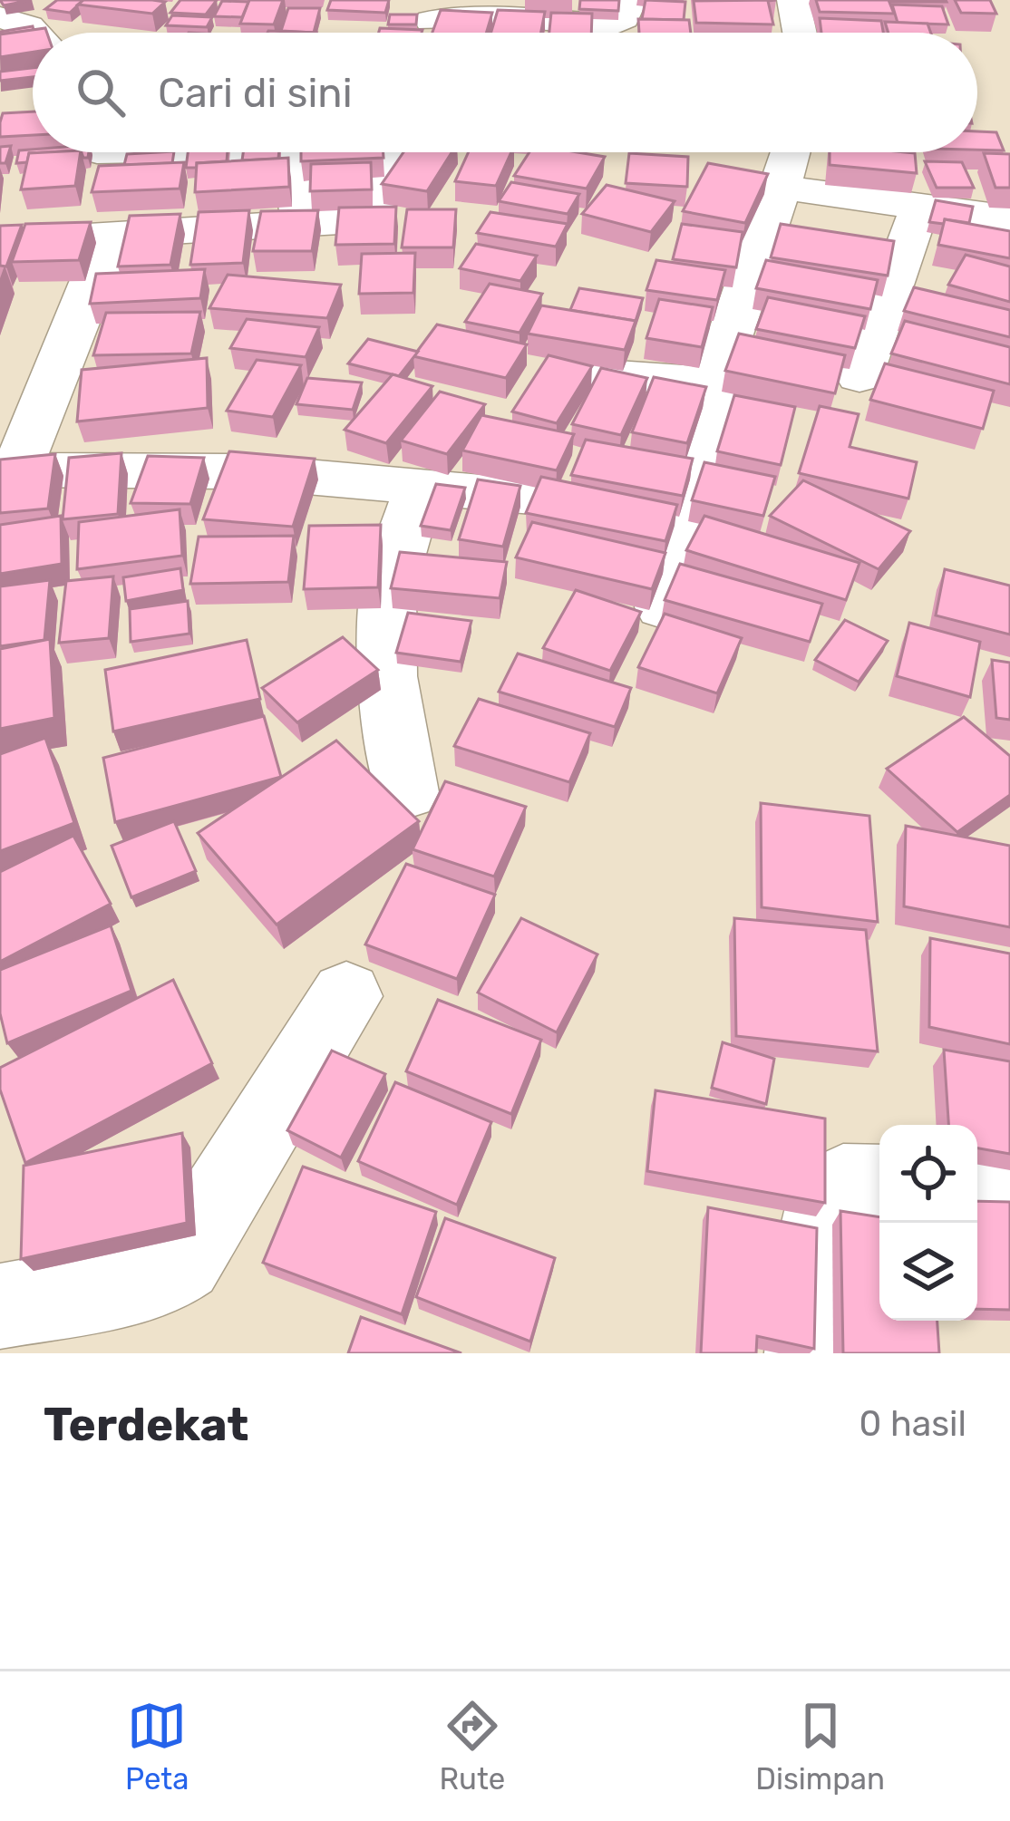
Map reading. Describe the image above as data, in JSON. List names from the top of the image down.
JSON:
{
  "page": {
    "search": "Cari di sini",
    "heading": ["Terdekat", "0 hasil"],
    "nav": ["Peta", "Rute", "Disimpan"]
  }
}
